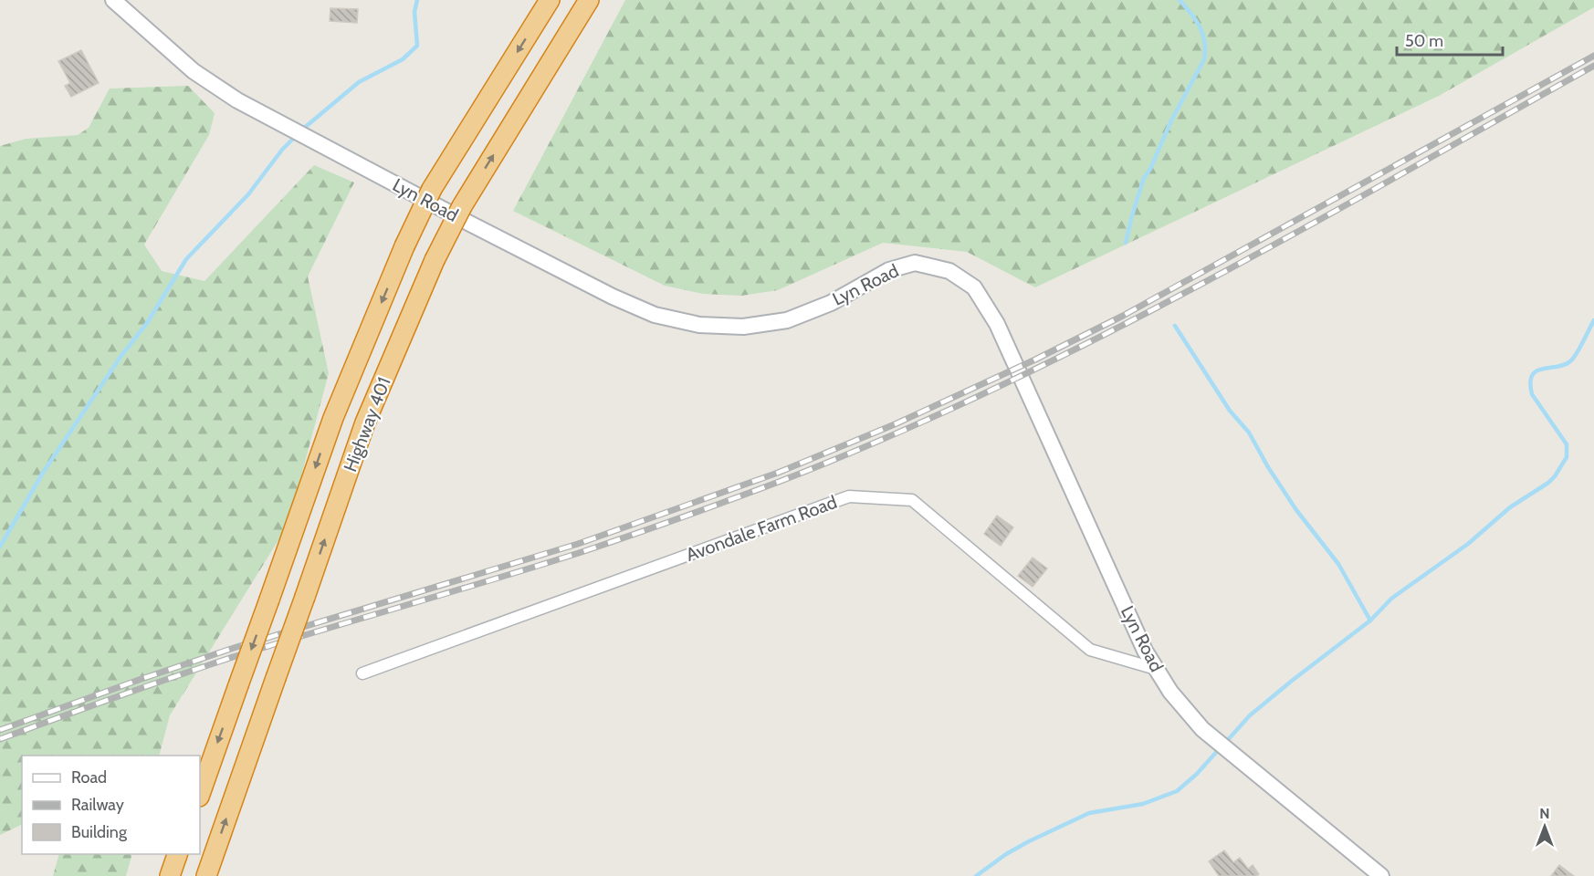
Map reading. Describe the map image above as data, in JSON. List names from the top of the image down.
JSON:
{
  "streets": {
    "highway": ["Highway 401"],
    "main road": ["Lyn Road"],
    "street": ["Avondale Farm Road"]
  },
  "crossings": [
    ["Lyn Road", "Avondale Farm Road"]
  ],
  "legend": ["Road", "Railway", "Building"],
  "scale_bar": "50 m",
  "north": "top"
}
